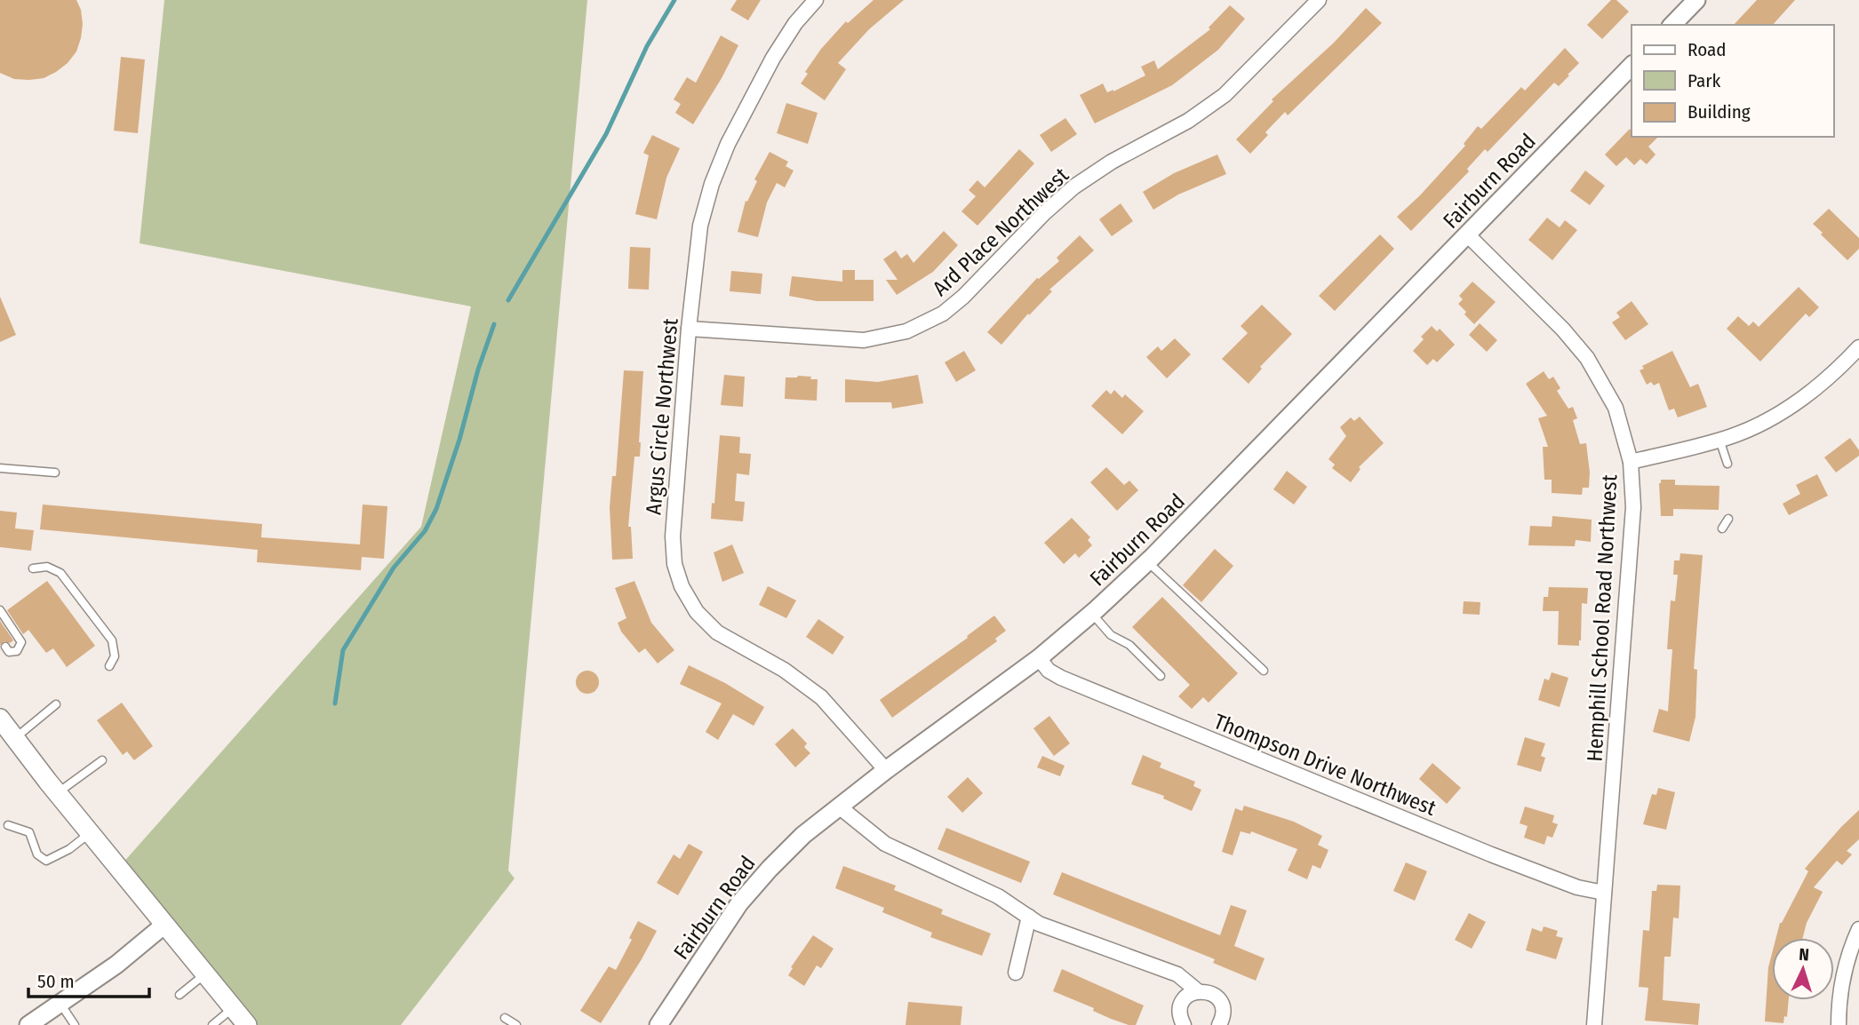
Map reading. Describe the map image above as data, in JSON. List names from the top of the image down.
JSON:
{
  "streets": {
    "street": [
      "Fairburn Road",
      "Ard Place Northwest",
      "Argus Circle Northwest",
      "Hemphill School Road Northwest",
      "Thompson Drive Northwest"
    ]
  },
  "crossings": [
    ["Fairburn Road", "Argus Circle Northwest"],
    ["Fairburn Road", "Hemphill School Road Northwest"],
    ["Fairburn Road", "Thompson Drive Northwest"],
    ["Ard Place Northwest", "Argus Circle Northwest"],
    ["Hemphill School Road Northwest", "Thompson Drive Northwest"]
  ],
  "legend": ["Road", "Park", "Building"],
  "scale_bar": "50 m",
  "north": "top"
}
